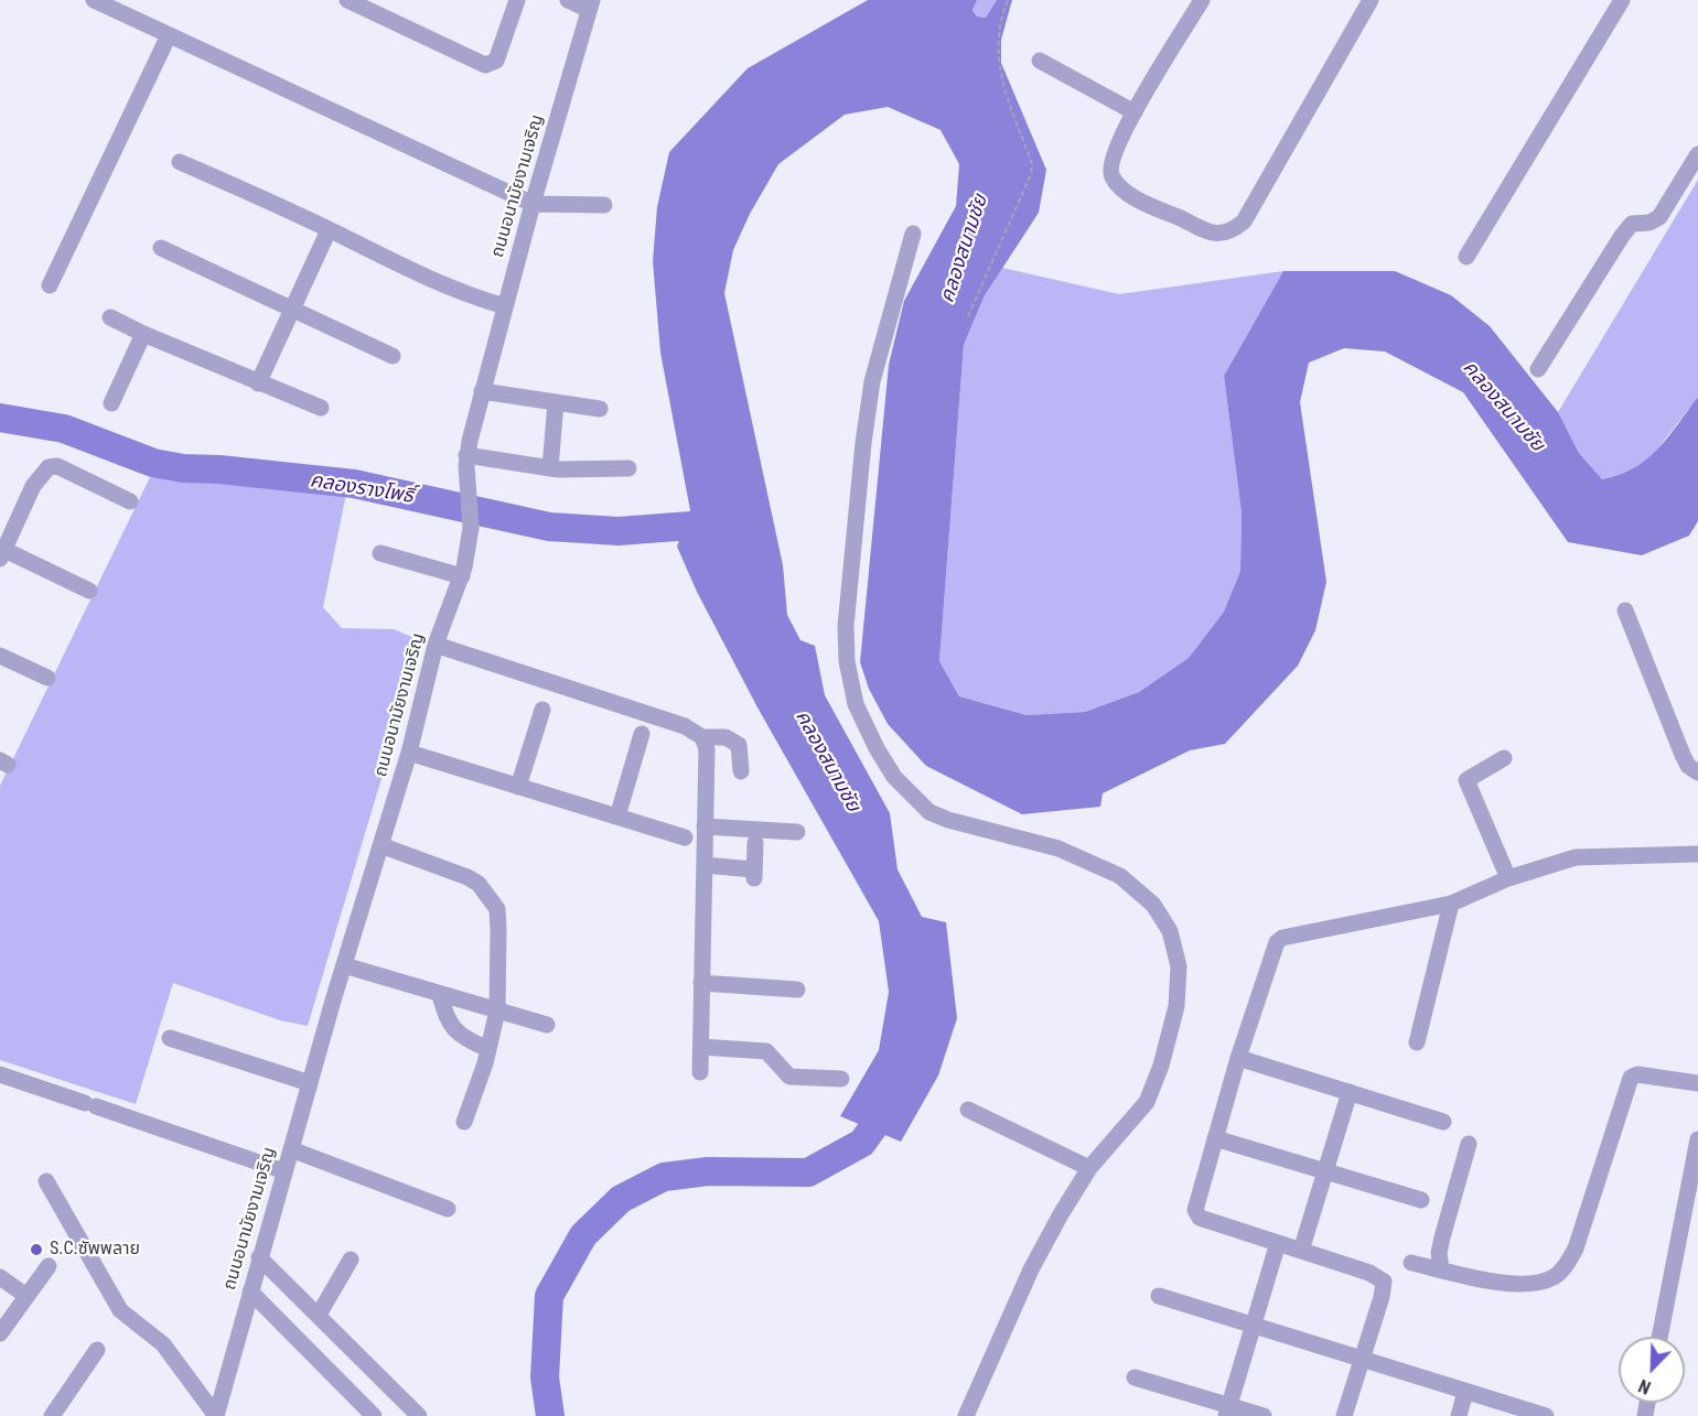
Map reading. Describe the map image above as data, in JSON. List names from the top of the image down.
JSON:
{
  "streets": {
    "street": ["ถนนอนามัยงามเจริญ"]
  },
  "water": ["คลองสนามชัย", "คลองรางโพธิ์"],
  "places": ["S.C.ซัพพลาย"],
  "north": "bottom left"
}
